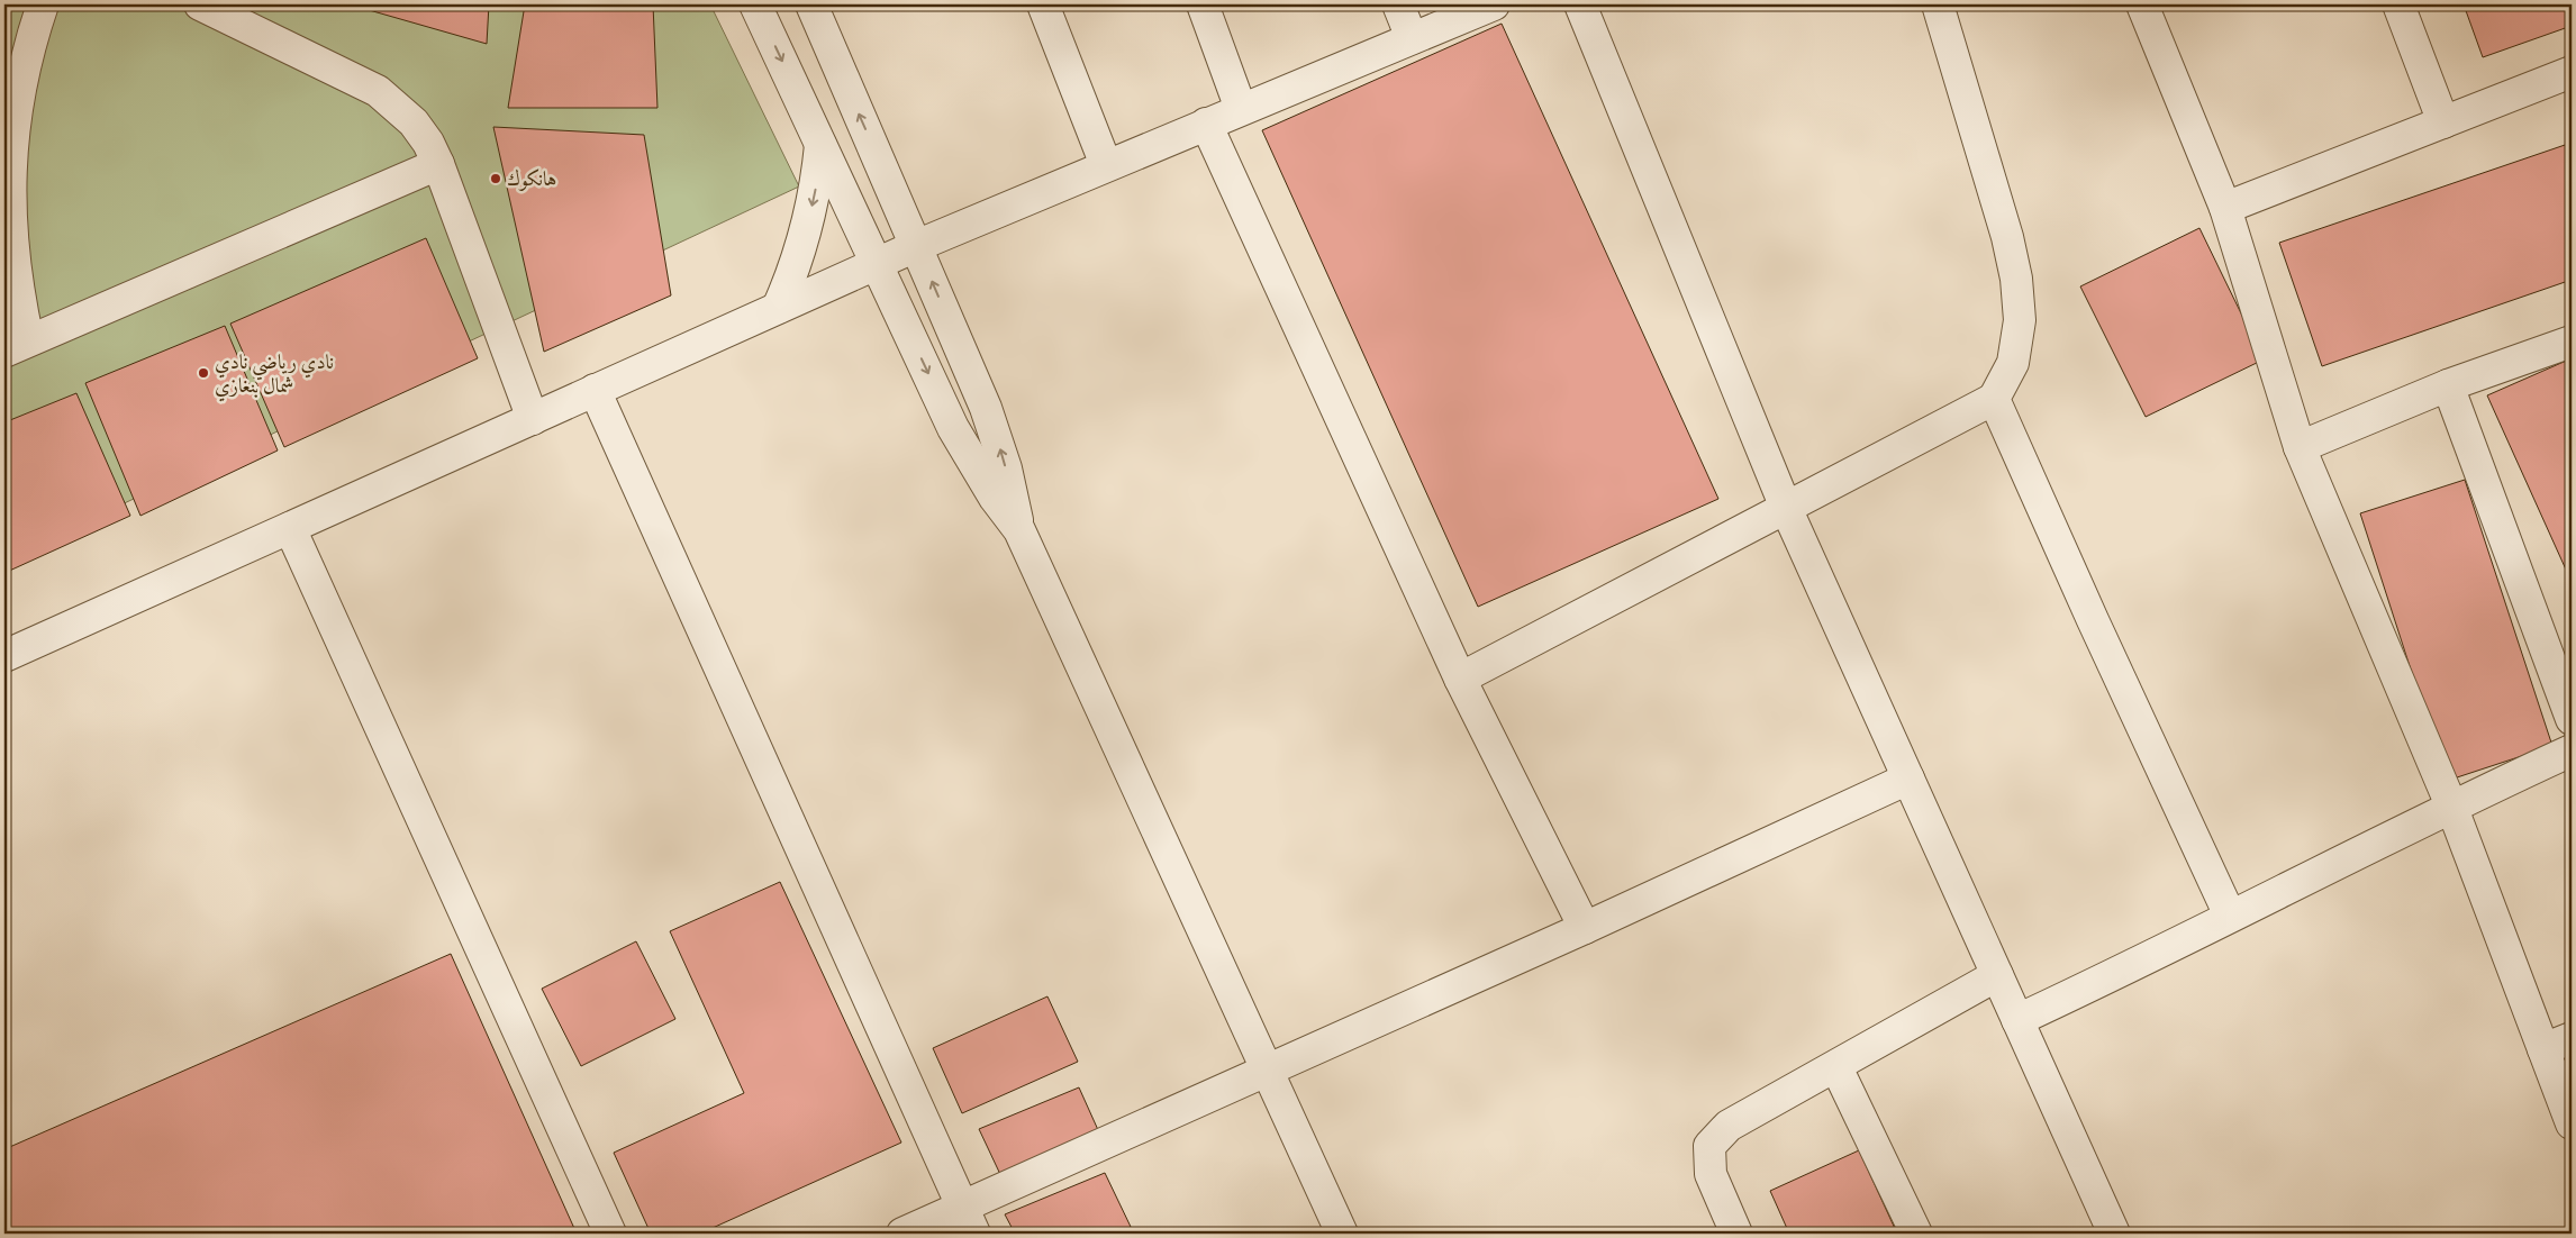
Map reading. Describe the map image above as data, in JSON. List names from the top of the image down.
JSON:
{
  "places": ["هانكوك", "نادي رياضي نادي شمال بنغازي"]
}
